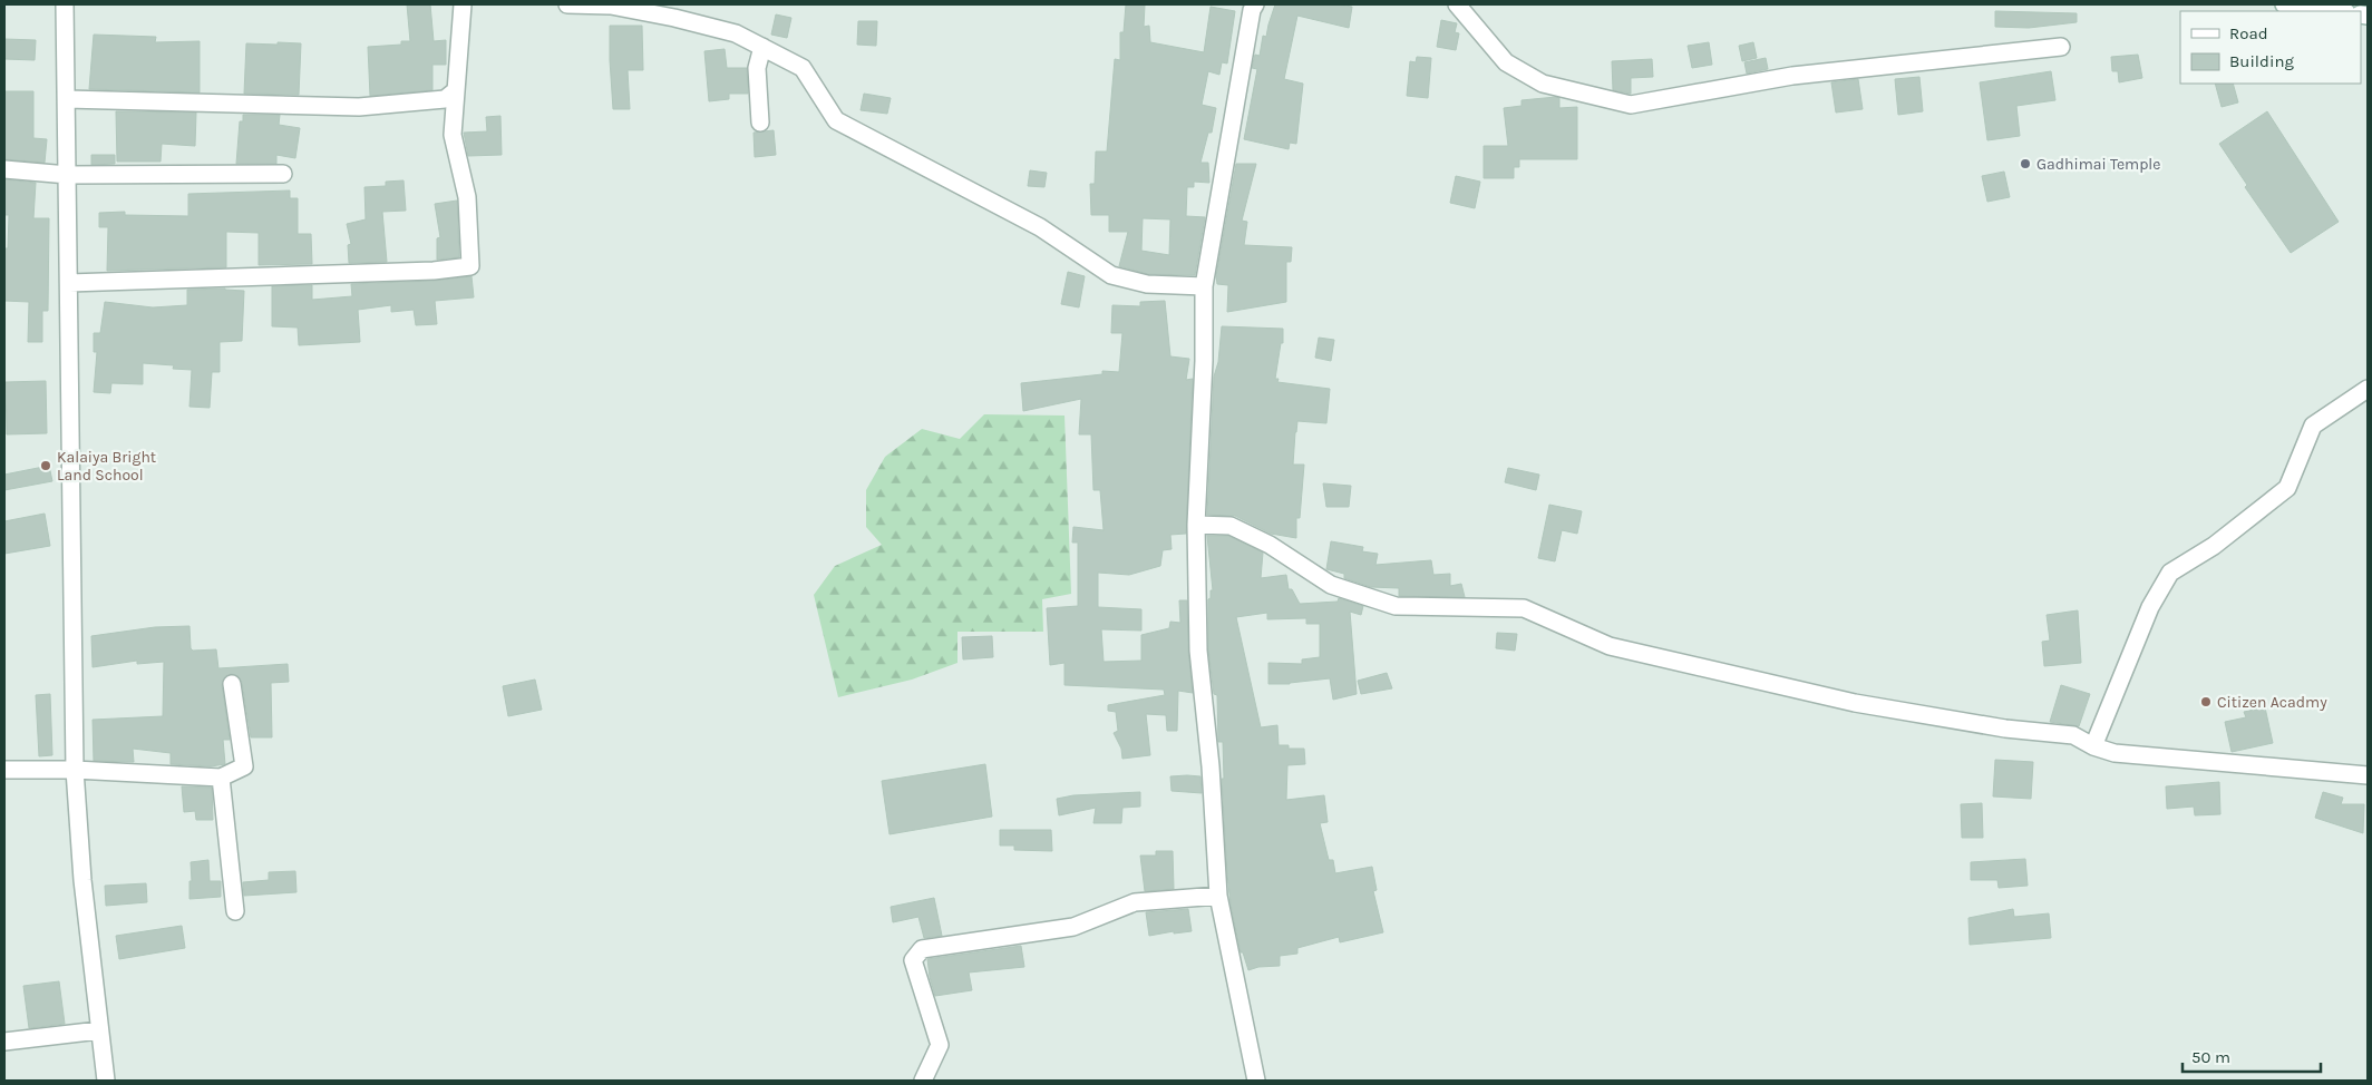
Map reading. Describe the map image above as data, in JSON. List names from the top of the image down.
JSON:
{
  "places": ["Gadhimai Temple", "Kalaiya Bright Land School", "Citizen Acadmy"],
  "legend": ["Road", "Building"],
  "scale_bar": "50 m"
}
